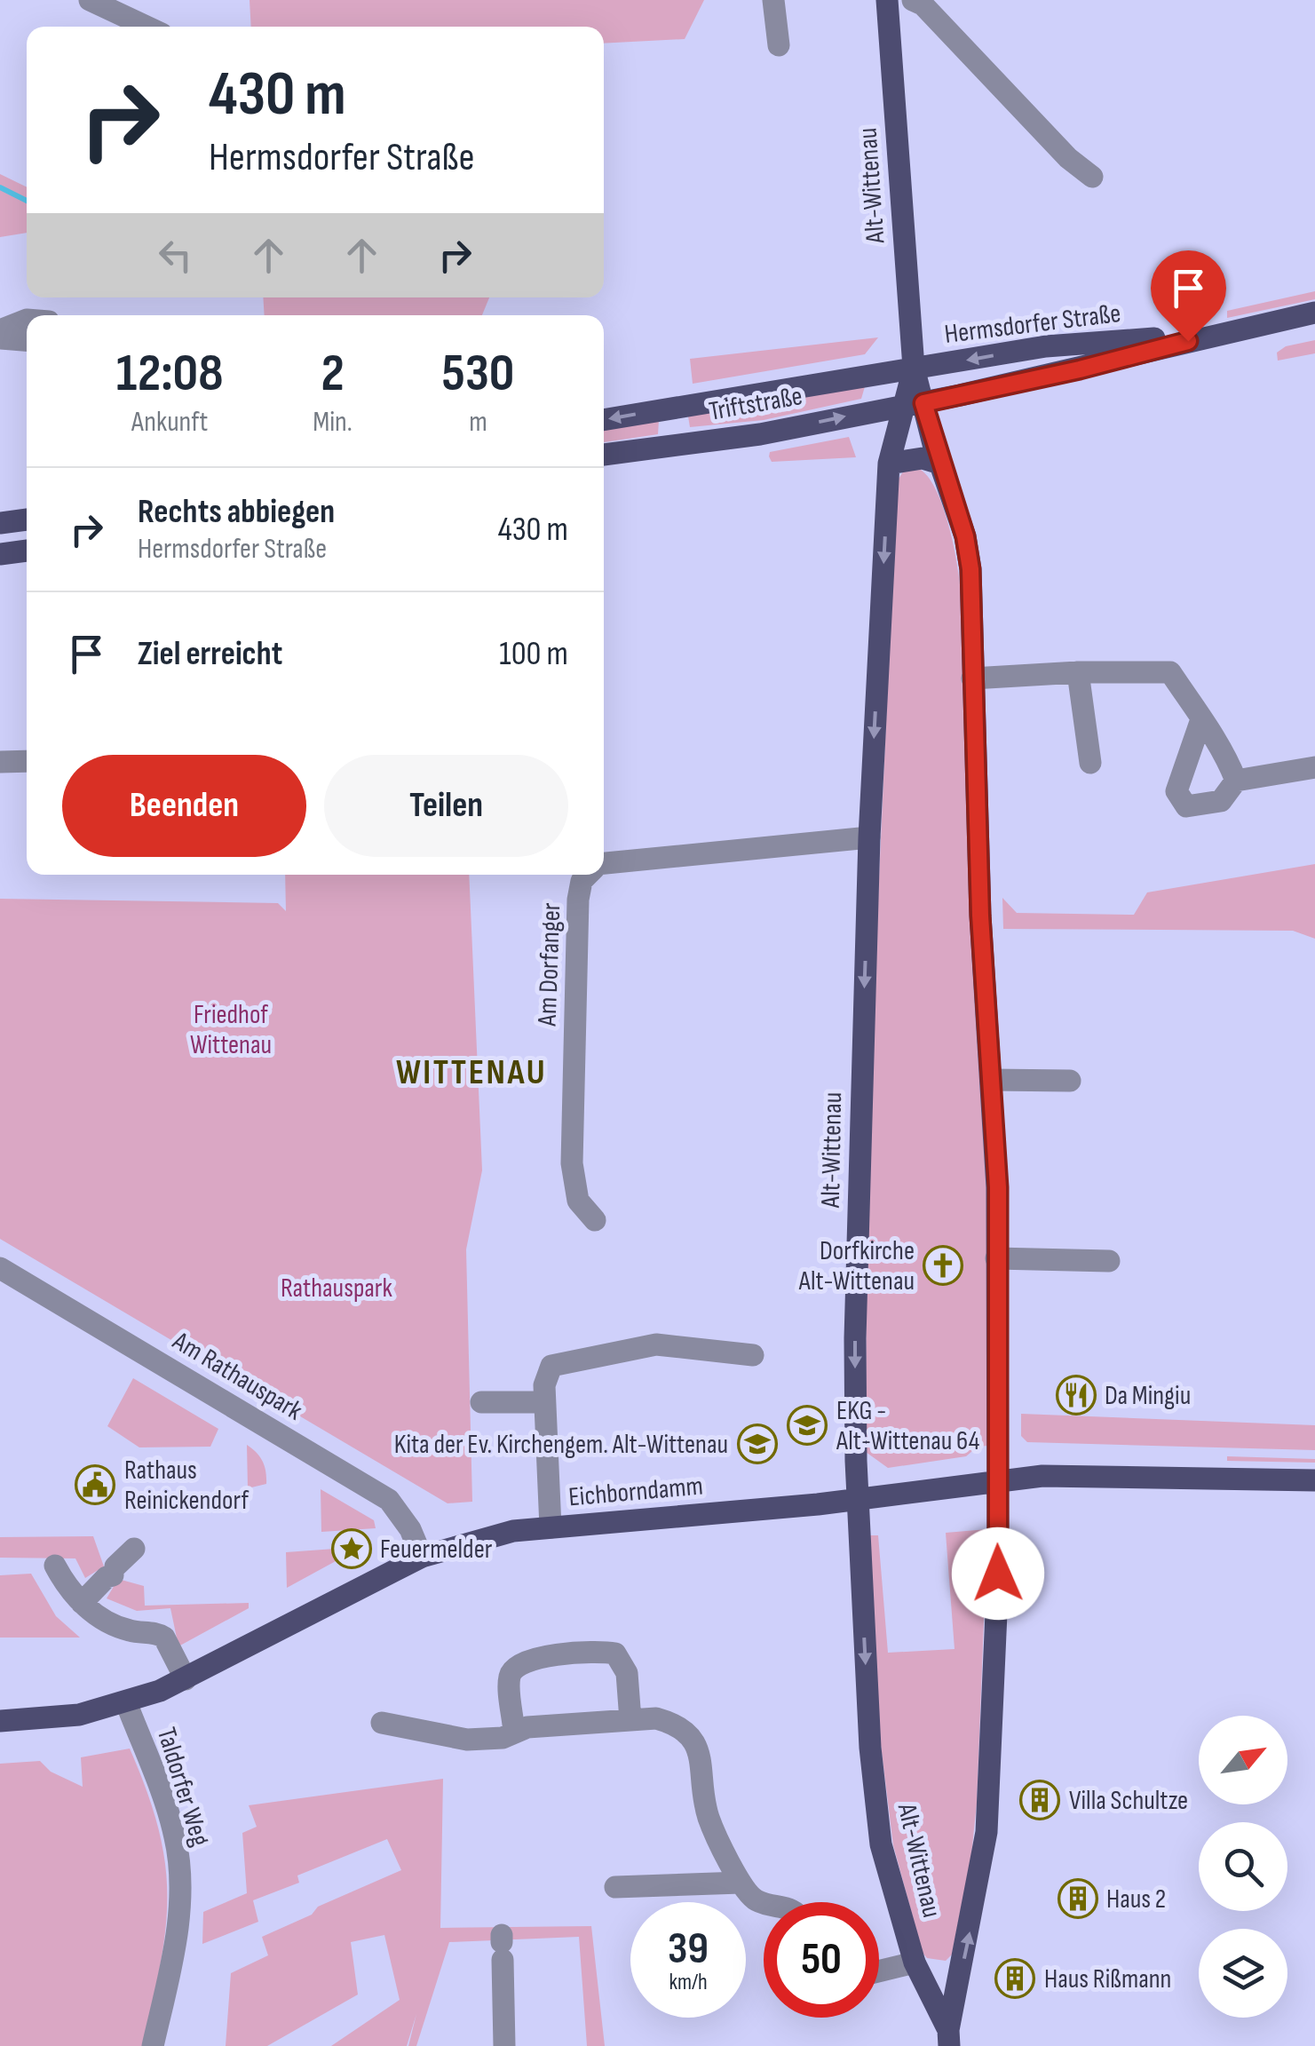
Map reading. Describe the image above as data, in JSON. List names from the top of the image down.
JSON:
{
  "streets": {
    "main road": [
      "Alt-Wittenau",
      "Hermsdorfer Straße",
      "Triftstraße",
      "Eichborndamm"
    ],
    "street": ["Am Dorfanger", "Am Rathauspark", "Taldorfer Weg"]
  },
  "crossings": [
    ["Alt-Wittenau", "Hermsdorfer Straße"],
    ["Alt-Wittenau", "Triftstraße"],
    ["Alt-Wittenau", "Am Dorfanger"],
    ["Alt-Wittenau", "Eichborndamm"],
    ["Hermsdorfer Straße", "Triftstraße"],
    ["Am Rathauspark", "Eichborndamm"],
    ["Eichborndamm", "Taldorfer Weg"]
  ],
  "districts": ["WITTENAU"],
  "parks": ["Friedhof Wittenau", "Rathauspark"],
  "places": {
    "church": ["Dorfkirche Alt-Wittenau"],
    "restaurant": ["Da Mingiu"],
    "school or university": ["EKG - Alt-Wittenau 64", "Kita der Ev. Kirchengem. Alt-Wittenau"],
    "public building": ["Rathaus Reinickendorf"],
    "place": ["Feuermelder"],
    "building": ["Villa Schultze", "Haus 2", "Haus Rißmann"]
  },
  "north": "top right",
  "page": {
    "turn": ["430 m", "Hermsdorfer Straße"],
    "eta": [
      "12:08",
      "Ankunft",
      "2",
      "Min.",
      "530",
      "m"
    ],
    "list": [
      {
        "name": "Rechts abbiegen",
        "note": "Hermsdorfer Straße",
        "value": "430 m"
      },
      {
        "name": "Ziel erreicht",
        "value": "100 m"
      }
    ],
    "buttons": ["Beenden", "Teilen"],
    "speed": "39 km/h",
    "limit": "50"
  }
}
